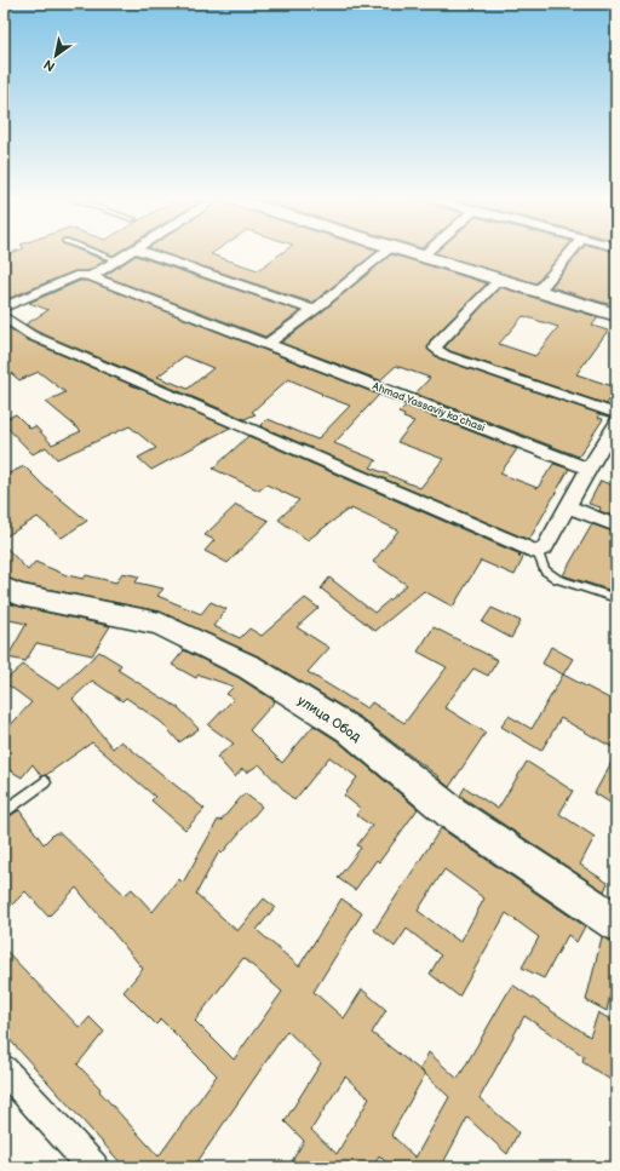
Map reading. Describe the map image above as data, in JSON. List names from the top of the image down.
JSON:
{
  "streets": {
    "street": ["Ahmad Yassaviy koʻchasi", "улица Обод"]
  },
  "north": "bottom left"
}
